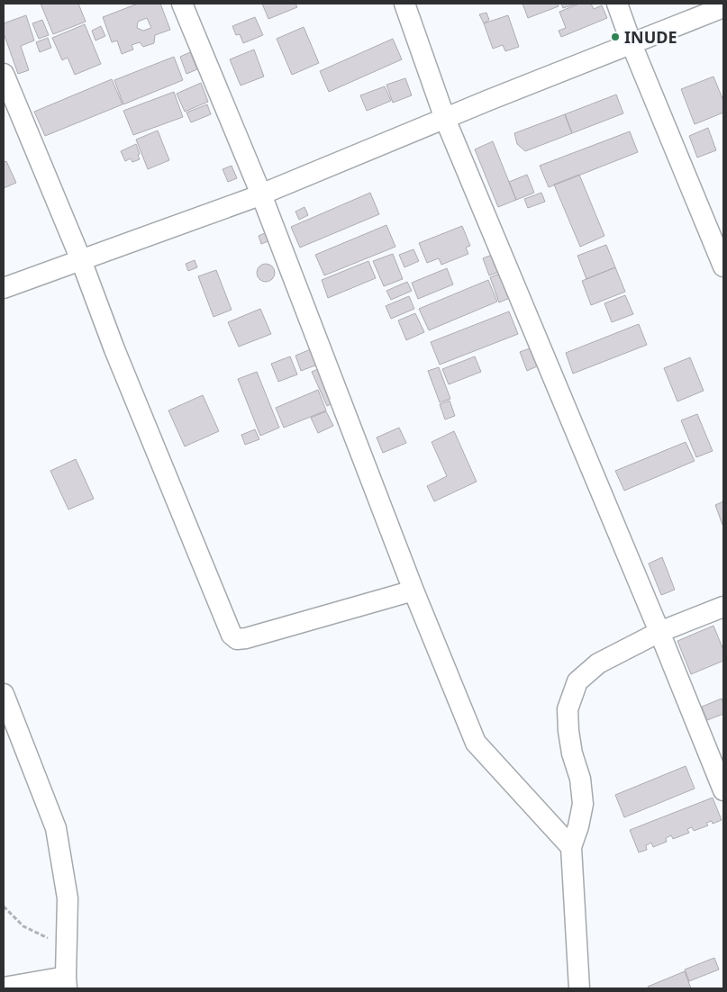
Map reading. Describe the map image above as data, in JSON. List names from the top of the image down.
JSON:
{
  "places": ["INUDE"]
}
